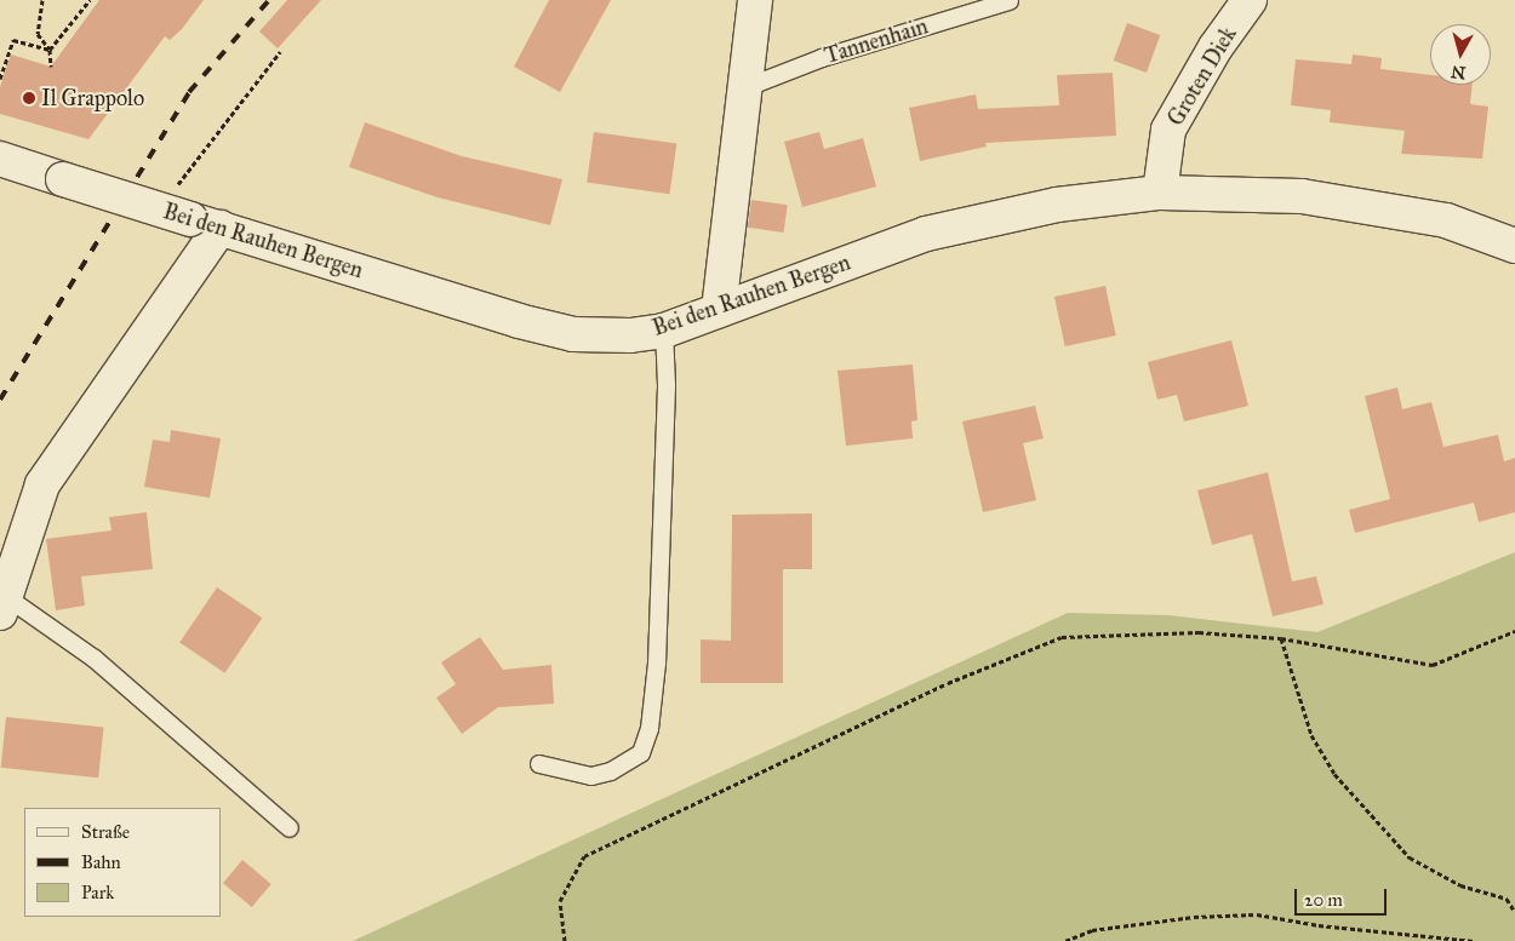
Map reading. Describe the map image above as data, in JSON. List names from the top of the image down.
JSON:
{
  "streets": {
    "street": ["Groten Diek", "Bei den Rauhen Bergen"],
    "lane": ["Tannenhain"]
  },
  "crossings": [
    ["Groten Diek", "Bei den Rauhen Bergen"]
  ],
  "places": ["Il Grappolo"],
  "legend": ["Straße", "Bahn", "Park"],
  "scale_bar": "20 m",
  "north": "bottom"
}
